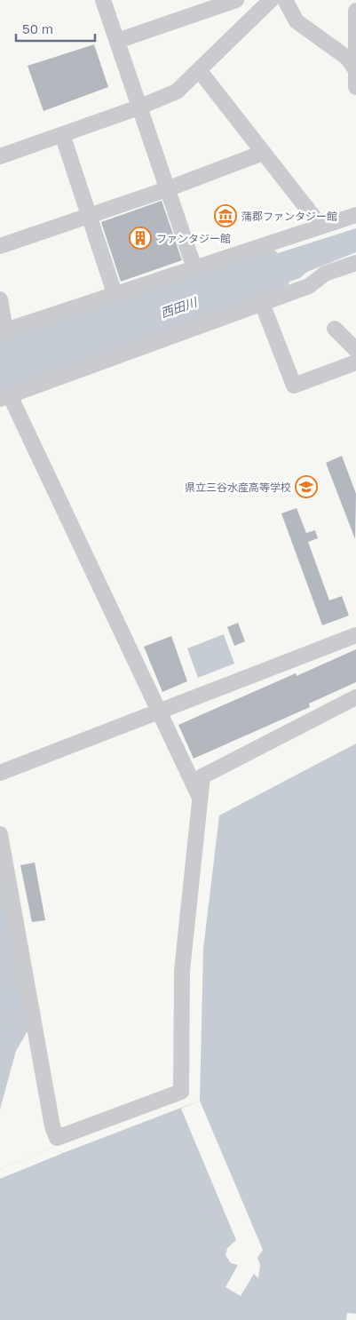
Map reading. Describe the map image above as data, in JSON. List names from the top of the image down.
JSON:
{
  "water": ["西田川"],
  "places": {
    "museum": ["蒲郡ファンタジー館"],
    "building": ["ファンタジー館"],
    "school or university": ["県立三谷水産高等学校"]
  },
  "scale_bar": "50 m"
}
